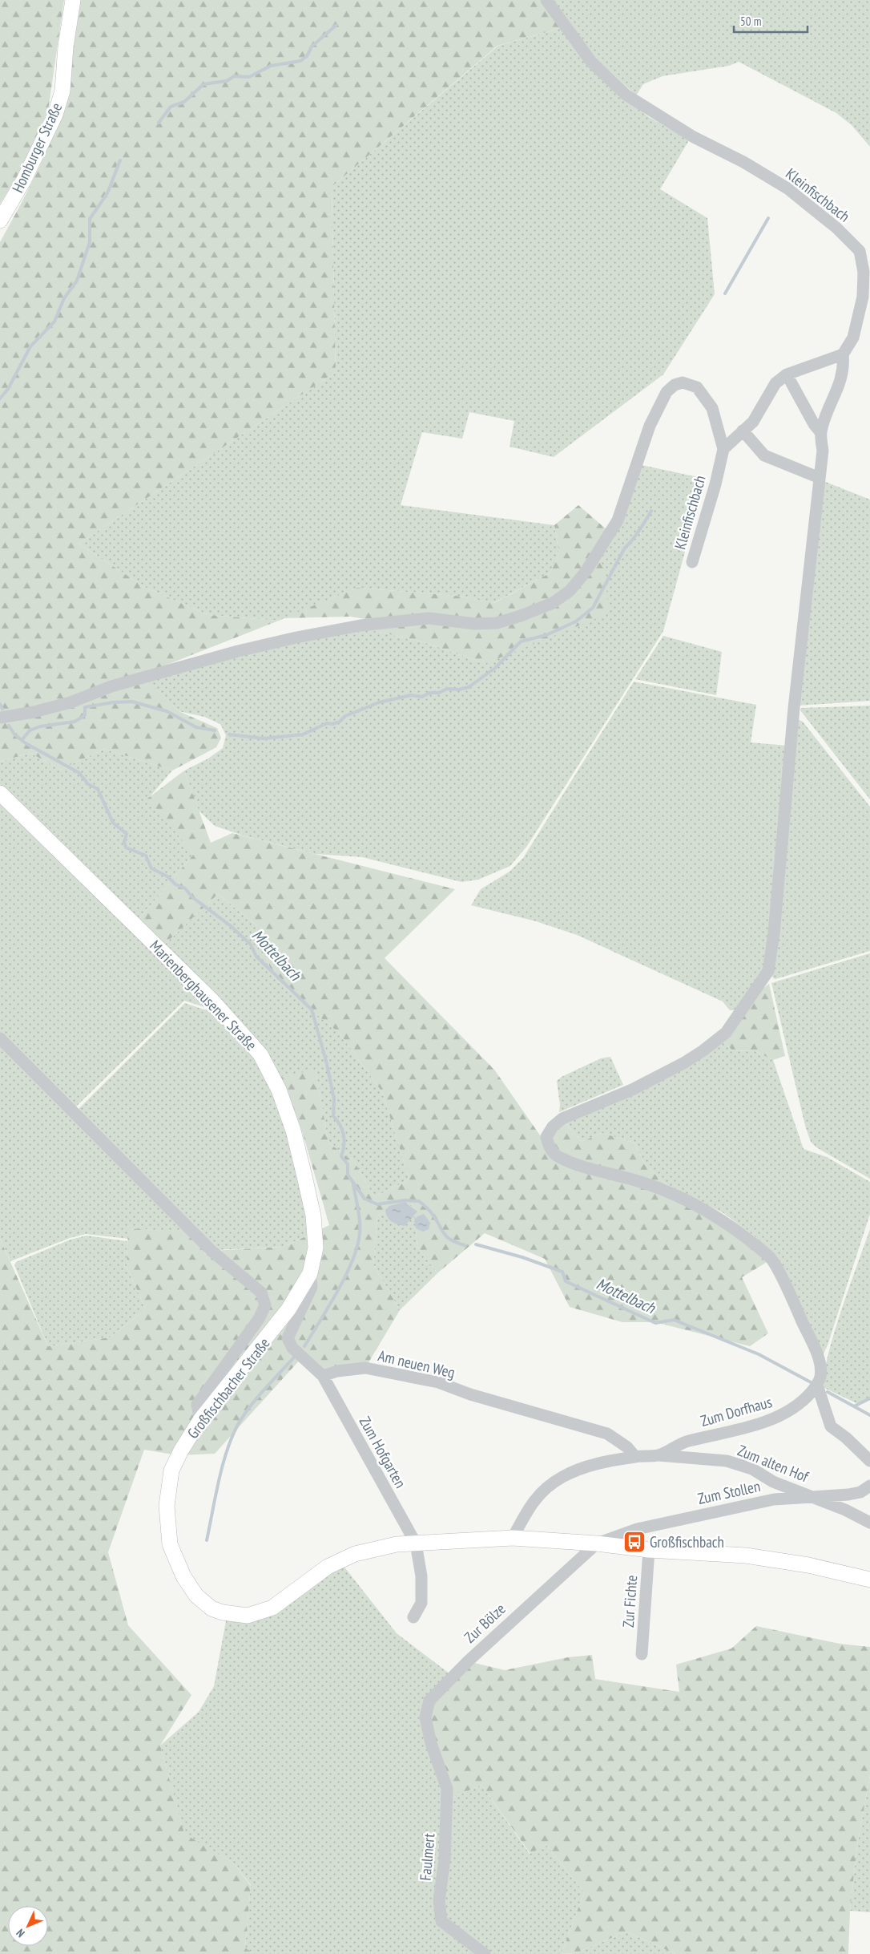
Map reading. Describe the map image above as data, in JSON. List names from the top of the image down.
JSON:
{
  "streets": {
    "main road": ["Homburger Straße", "Marienberghausener Straße", "Großfischbacher Straße"],
    "street": [
      "Kleinfischbach",
      "Am neuen Weg",
      "Zum Dorfhaus",
      "Zum Hofgarten",
      "Zum alten Hof",
      "Zum Stollen",
      "Zur Fichte",
      "Zur Bölze",
      "Faulmert"
    ]
  },
  "crossings": [
    ["Marienberghausener Straße", "Großfischbacher Straße"],
    ["Am neuen Weg", "Zum Dorfhaus"],
    ["Am neuen Weg", "Zum Hofgarten"],
    ["Großfischbacher Straße", "Zum Dorfhaus"],
    ["Großfischbacher Straße", "Zum Hofgarten"],
    ["Großfischbacher Straße", "Zum Stollen"],
    ["Großfischbacher Straße", "Zur Fichte"],
    ["Großfischbacher Straße", "Zur Bölze"],
    ["Zum Dorfhaus", "Zum alten Hof"],
    ["Zum alten Hof", "Zum Stollen"],
    ["Zum Stollen", "Zur Bölze"],
    ["Zur Bölze", "Faulmert"]
  ],
  "water": ["Mottelbach"],
  "places": {
    "bus stop": ["Großfischbach"]
  },
  "scale_bar": "50 m",
  "north": "bottom left"
}
